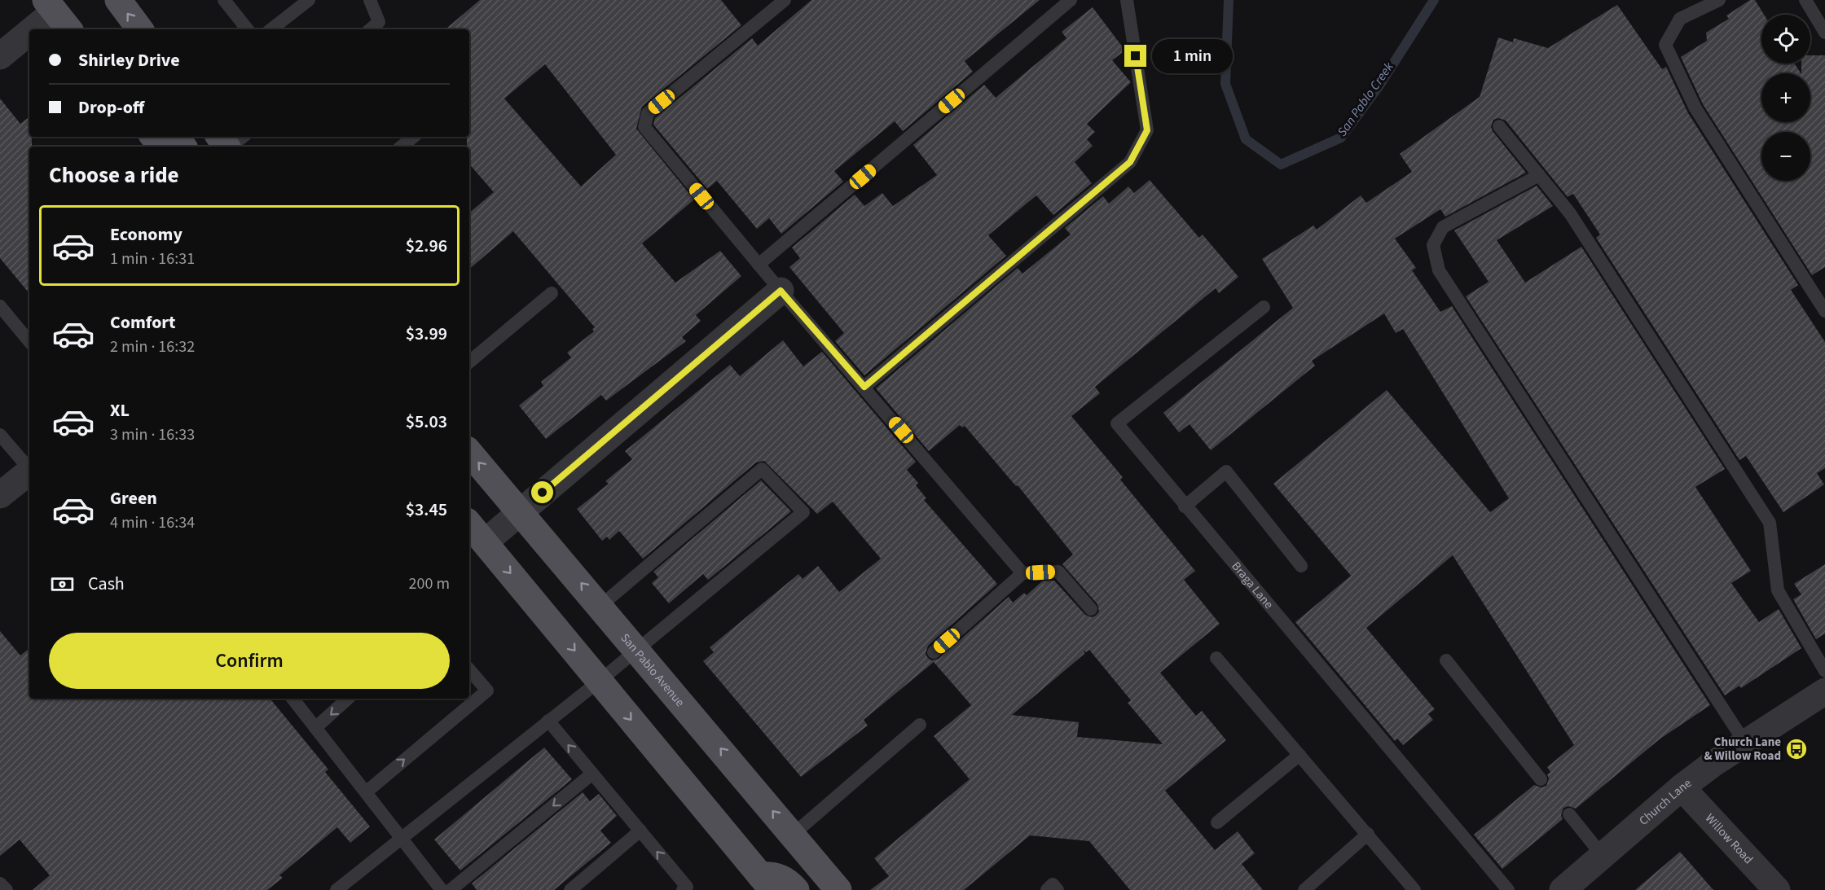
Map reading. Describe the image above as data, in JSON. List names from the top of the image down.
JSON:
{
  "streets": {
    "main road": ["San Pablo Avenue"],
    "street": ["Church Lane", "Willow Road"],
    "lane": ["Braga Lane"]
  },
  "crossings": [
    ["Church Lane", "Willow Road"]
  ],
  "water": ["San Pablo Creek"],
  "places": {
    "bus stop": ["Church Lane & Willow Road"]
  },
  "page": {
    "map_buttons": ["+", "−"],
    "banner": ["Shirley Drive", "Drop-off"],
    "bubble": "1 min",
    "heading": "Choose a ride",
    "list": [
      {
        "name": "Economy",
        "note": "1 min · 16:31",
        "value": "$2.96"
      },
      {
        "name": "Comfort",
        "note": "2 min · 16:32",
        "value": "$3.99"
      },
      {
        "name": "XL",
        "note": "3 min · 16:33",
        "value": "$5.03"
      },
      {
        "name": "Green",
        "note": "4 min · 16:34",
        "value": "$3.45"
      }
    ],
    "pay": ["Cash", "200 m"],
    "buttons": "Confirm"
  }
}
